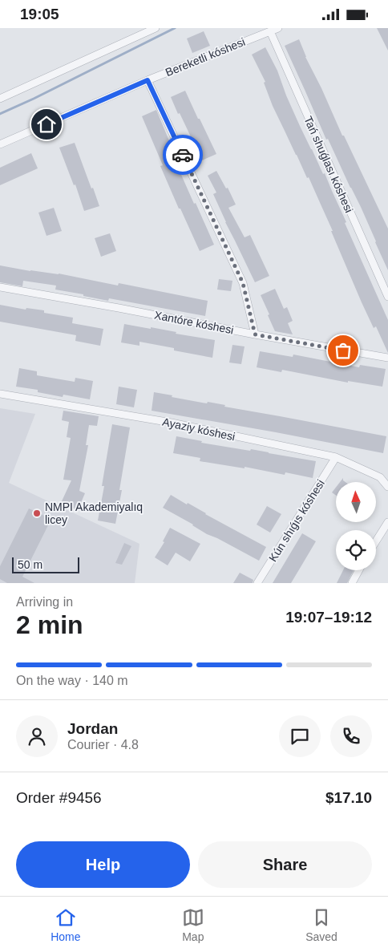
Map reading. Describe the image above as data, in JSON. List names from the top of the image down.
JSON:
{
  "streets": {
    "street": [
      "Bereketli kóshesi",
      "Tań shuǵlası kóshesi",
      "Xantóre kóshesi",
      "Ayaziy kóshesi",
      "Kún shıǵıs kóshesi"
    ]
  },
  "crossings": [
    ["Bereketli kóshesi", "Tań shuǵlası kóshesi"],
    ["Ayaziy kóshesi", "Kún shıǵıs kóshesi"]
  ],
  "places": ["NMPI Akademiyalıq licey"],
  "scale_bar": "50 m",
  "north": "top",
  "page": {
    "status": "19:05",
    "scale": "50 m",
    "heading": ["2 min", "Arriving in", "19:07–19:12"],
    "panel": [
      "Jordan",
      "Courier · 4.8",
      "Order #9456",
      "$17.10"
    ],
    "bar": "On the way · 140 m",
    "buttons": ["Help", "Share"],
    "tabs": ["Home", "Map", "Saved"]
  }
}
